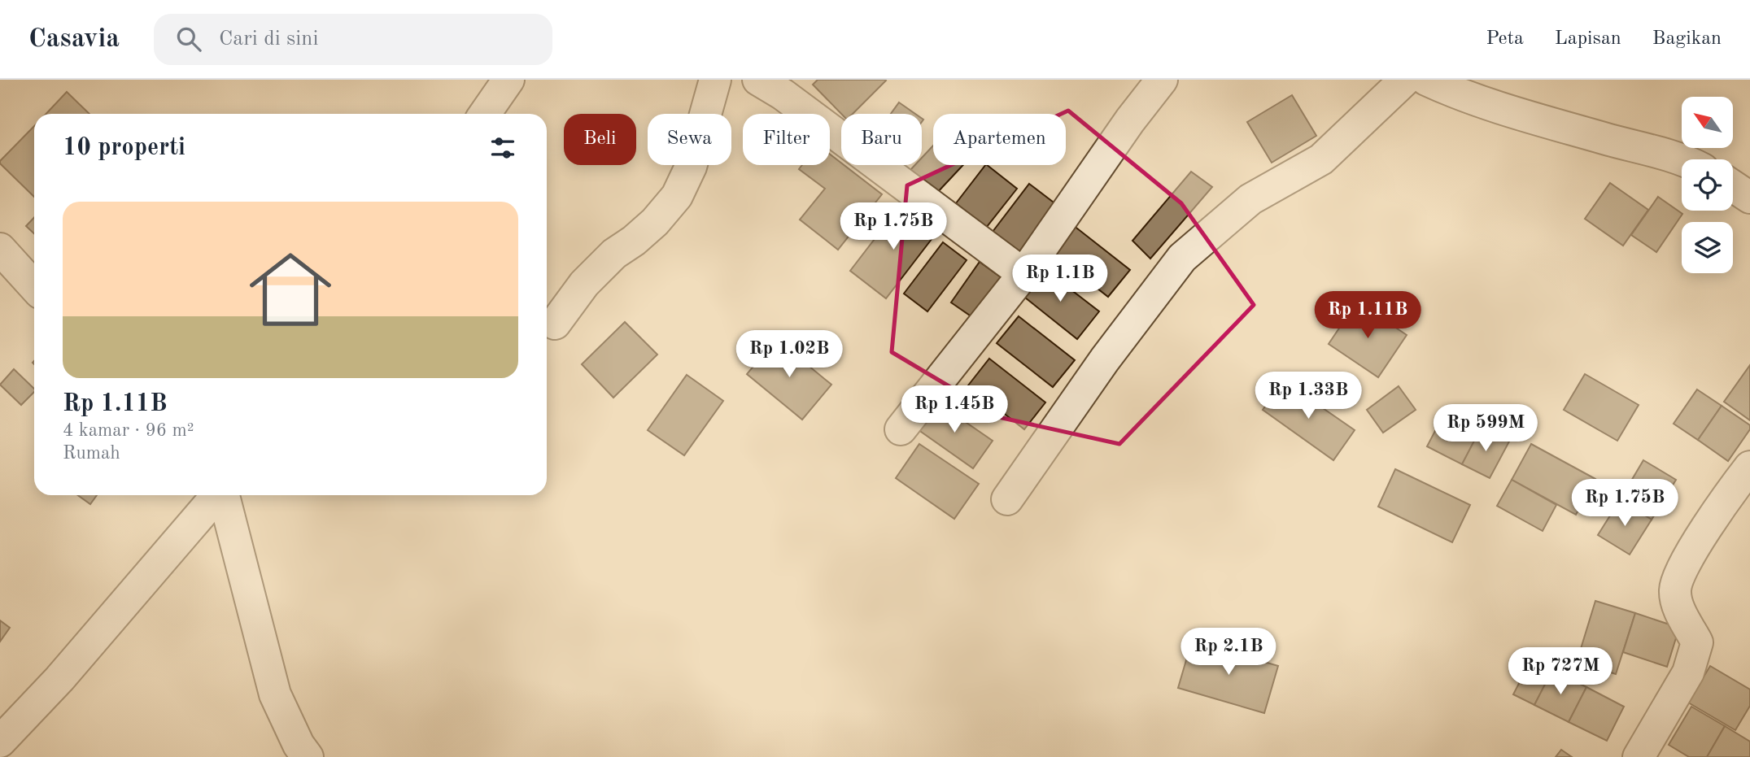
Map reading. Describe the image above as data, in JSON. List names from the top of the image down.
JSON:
{
  "north": "top left",
  "page": {
    "header": "Casavia",
    "search": "Cari di sini",
    "nav": ["Peta", "Lapisan", "Bagikan"],
    "chip": [
      "Beli",
      "Sewa",
      "Filter",
      "Baru",
      "Apartemen"
    ],
    "heading": "10 properti",
    "list": [
      {
        "name": "Rp 1.11B",
        "note": "4 kamar · 96 m² · Rumah"
      }
    ],
    "price": [
      "Rp 1.75B",
      "Rp 1.1B",
      "Rp 1.11B",
      "Rp 1.02B",
      "Rp 1.33B",
      "Rp 1.45B",
      "Rp 599M",
      "Rp 1.75B",
      "Rp 2.1B",
      "Rp 727M"
    ]
  }
}
